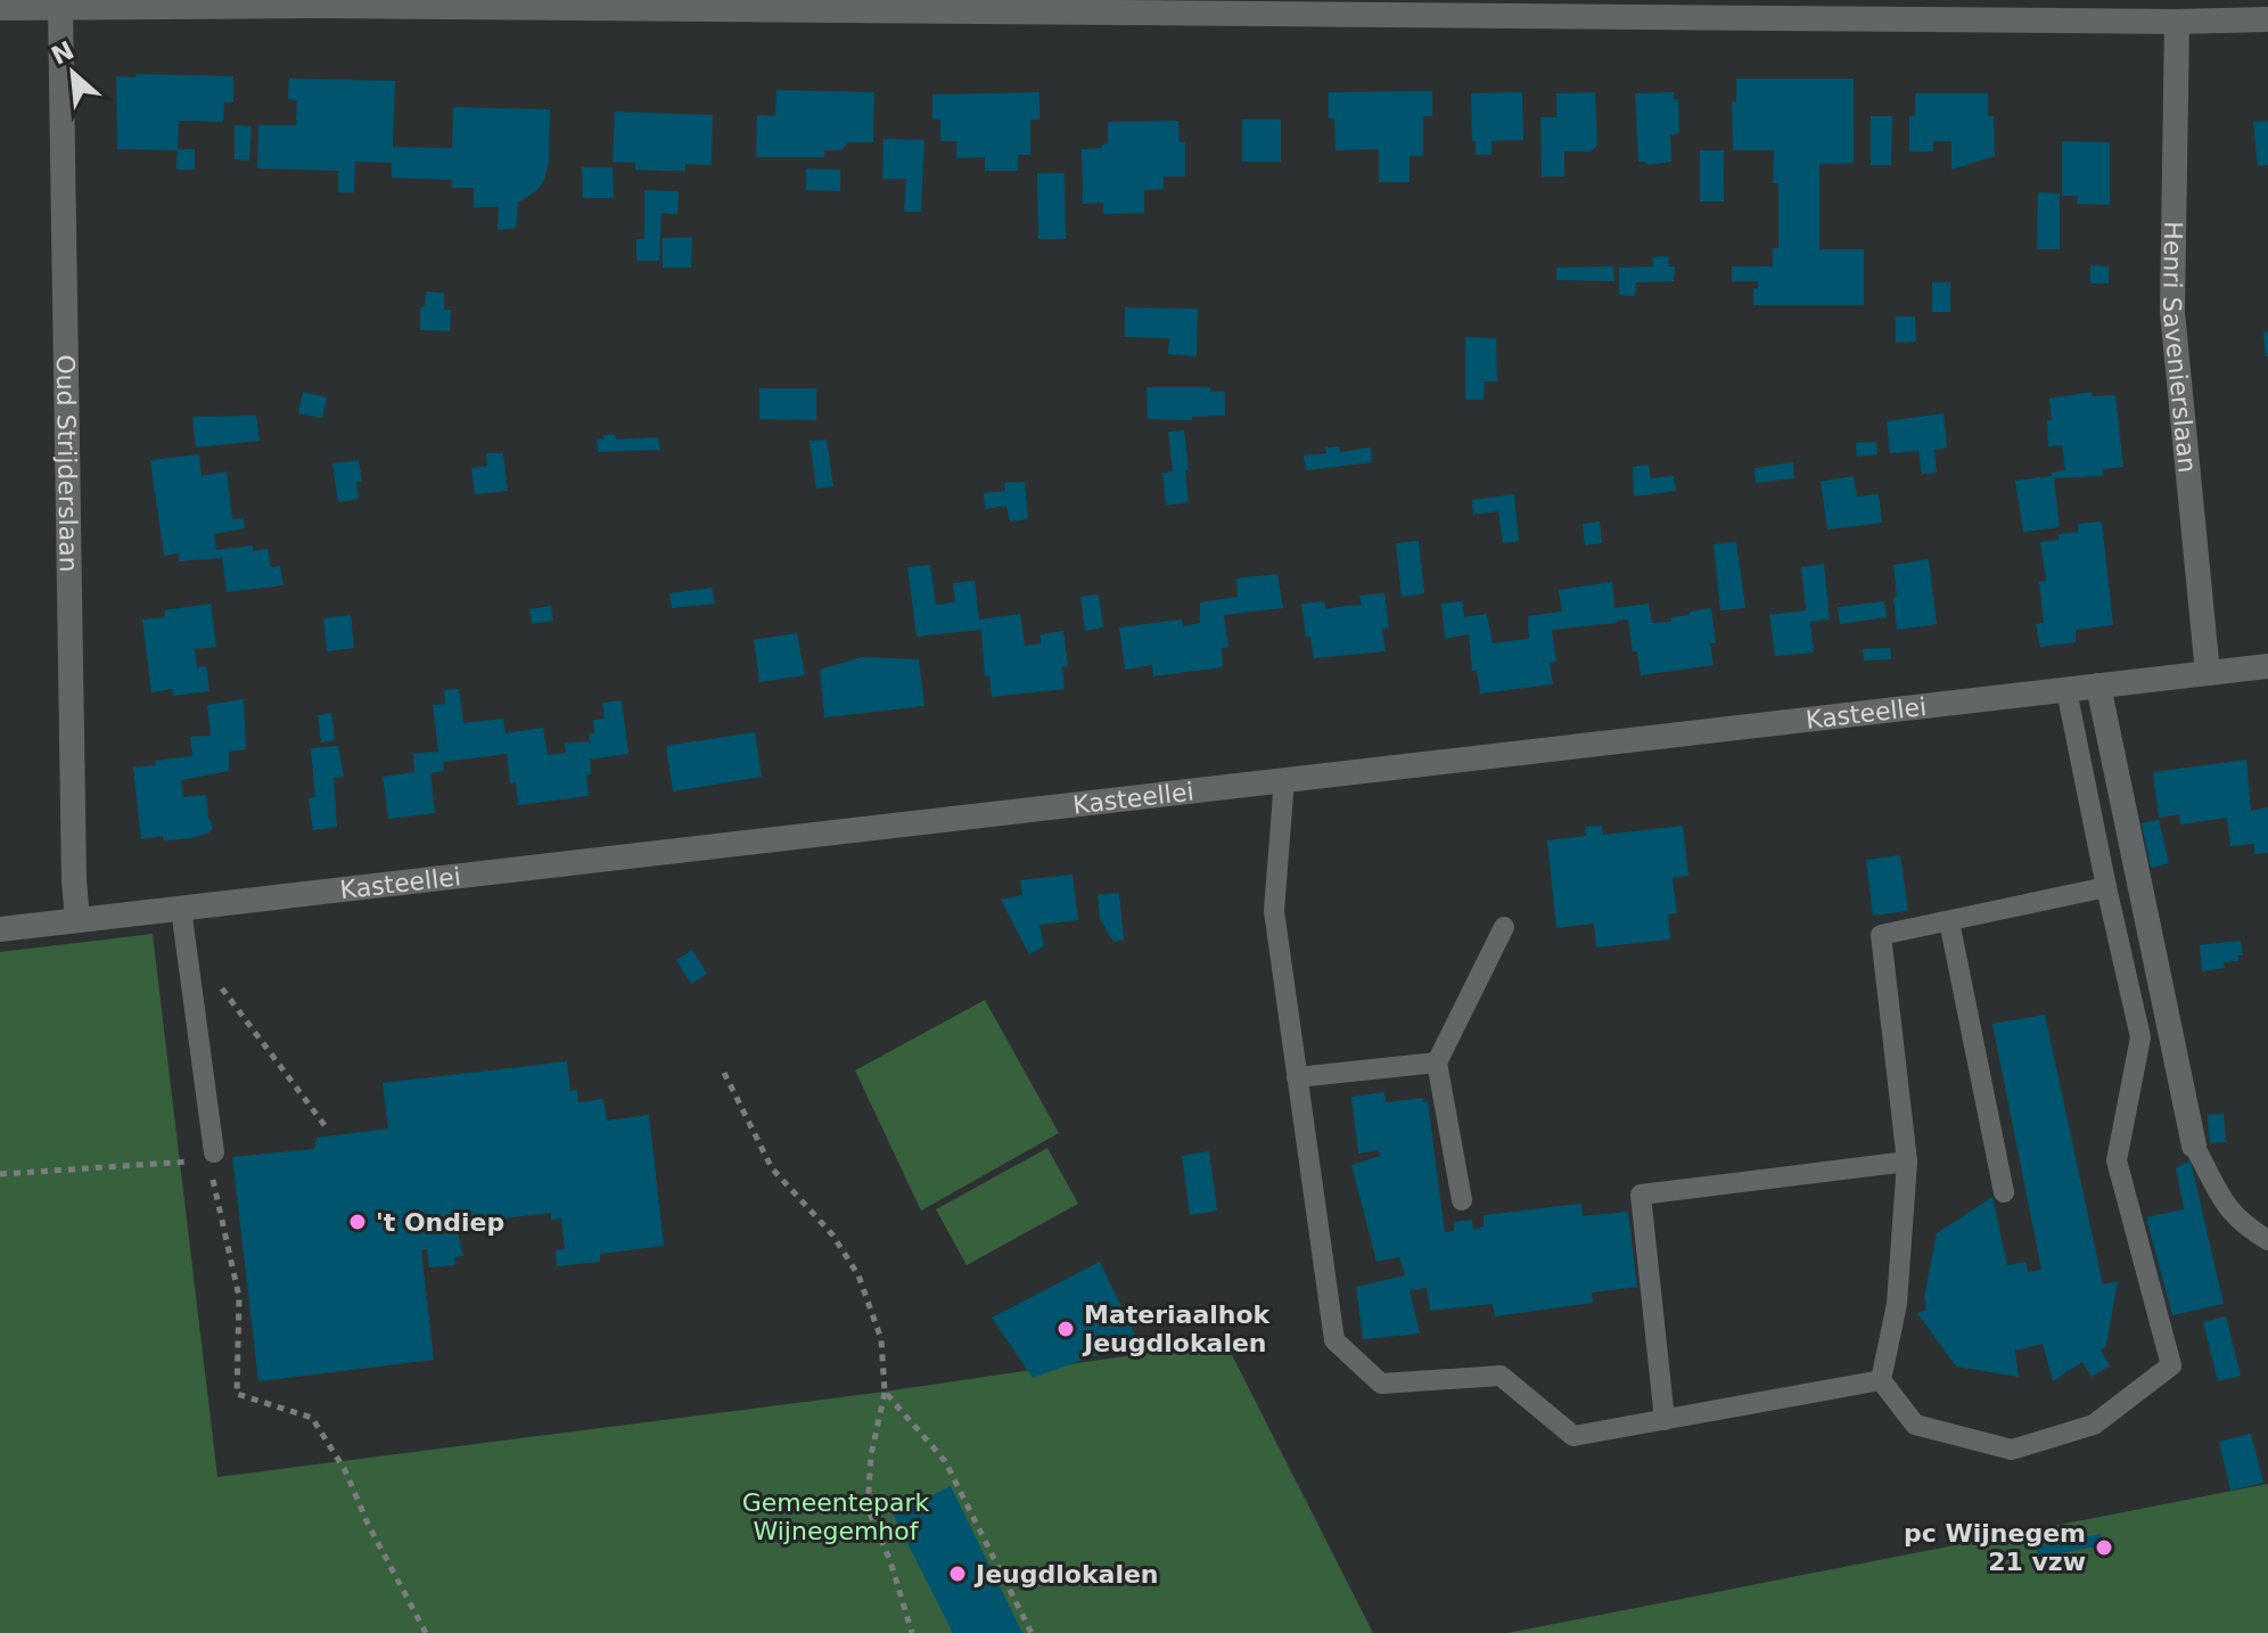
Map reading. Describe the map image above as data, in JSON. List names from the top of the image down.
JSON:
{
  "streets": {
    "street": ["Henri Savenierslaan", "Oud Strijderslaan", "Kasteellei"]
  },
  "crossings": [
    ["Henri Savenierslaan", "Kasteellei"],
    ["Oud Strijderslaan", "Kasteellei"]
  ],
  "parks": ["Gemeentepark Wijnegemhof"],
  "places": [
    "'t Ondiep",
    "Materiaalhok Jeugdlokalen",
    "pc Wijnegem 21 vzw",
    "Jeugdlokalen"
  ],
  "north": "top left"
}
